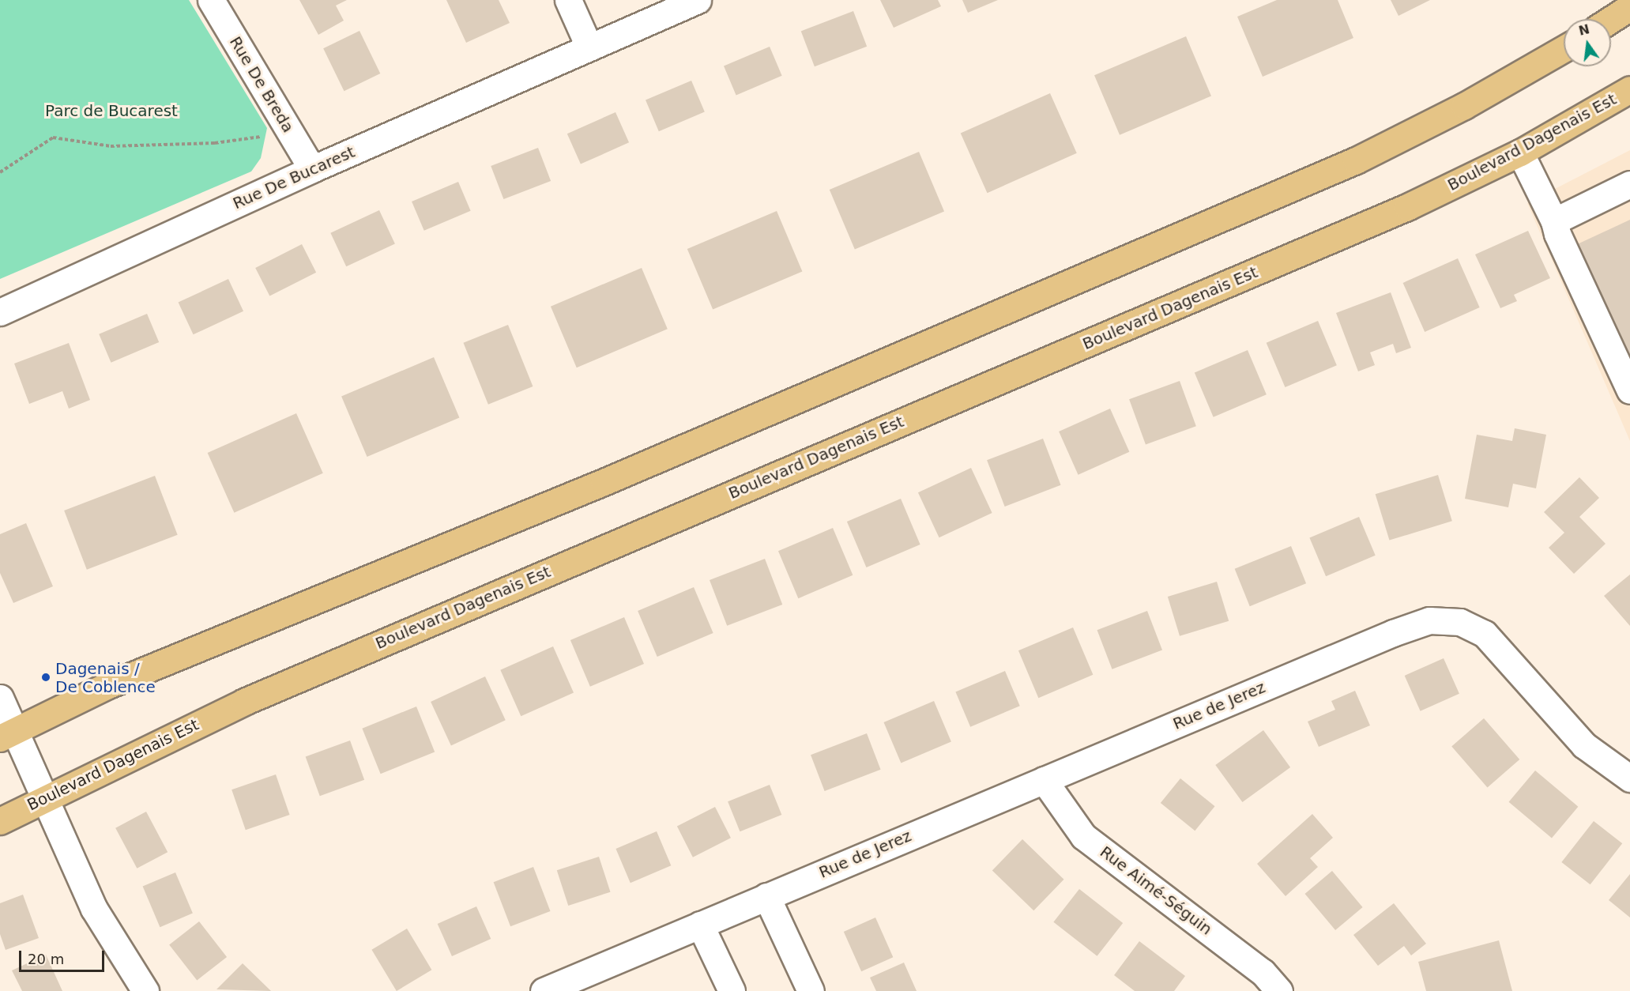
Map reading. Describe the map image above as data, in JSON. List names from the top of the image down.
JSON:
{
  "streets": {
    "main road": ["Boulevard Dagenais Est"],
    "street": [
      "Rue De Breda",
      "Rue De Bucarest",
      "Rue de Jerez",
      "Rue Aimé-Séguin"
    ]
  },
  "crossings": [
    ["Rue De Breda", "Rue De Bucarest"],
    ["Rue de Jerez", "Rue Aimé-Séguin"]
  ],
  "parks": ["Parc de Bucarest"],
  "places": ["Dagenais / De Coblence"],
  "scale_bar": "20 m",
  "north": "top"
}
